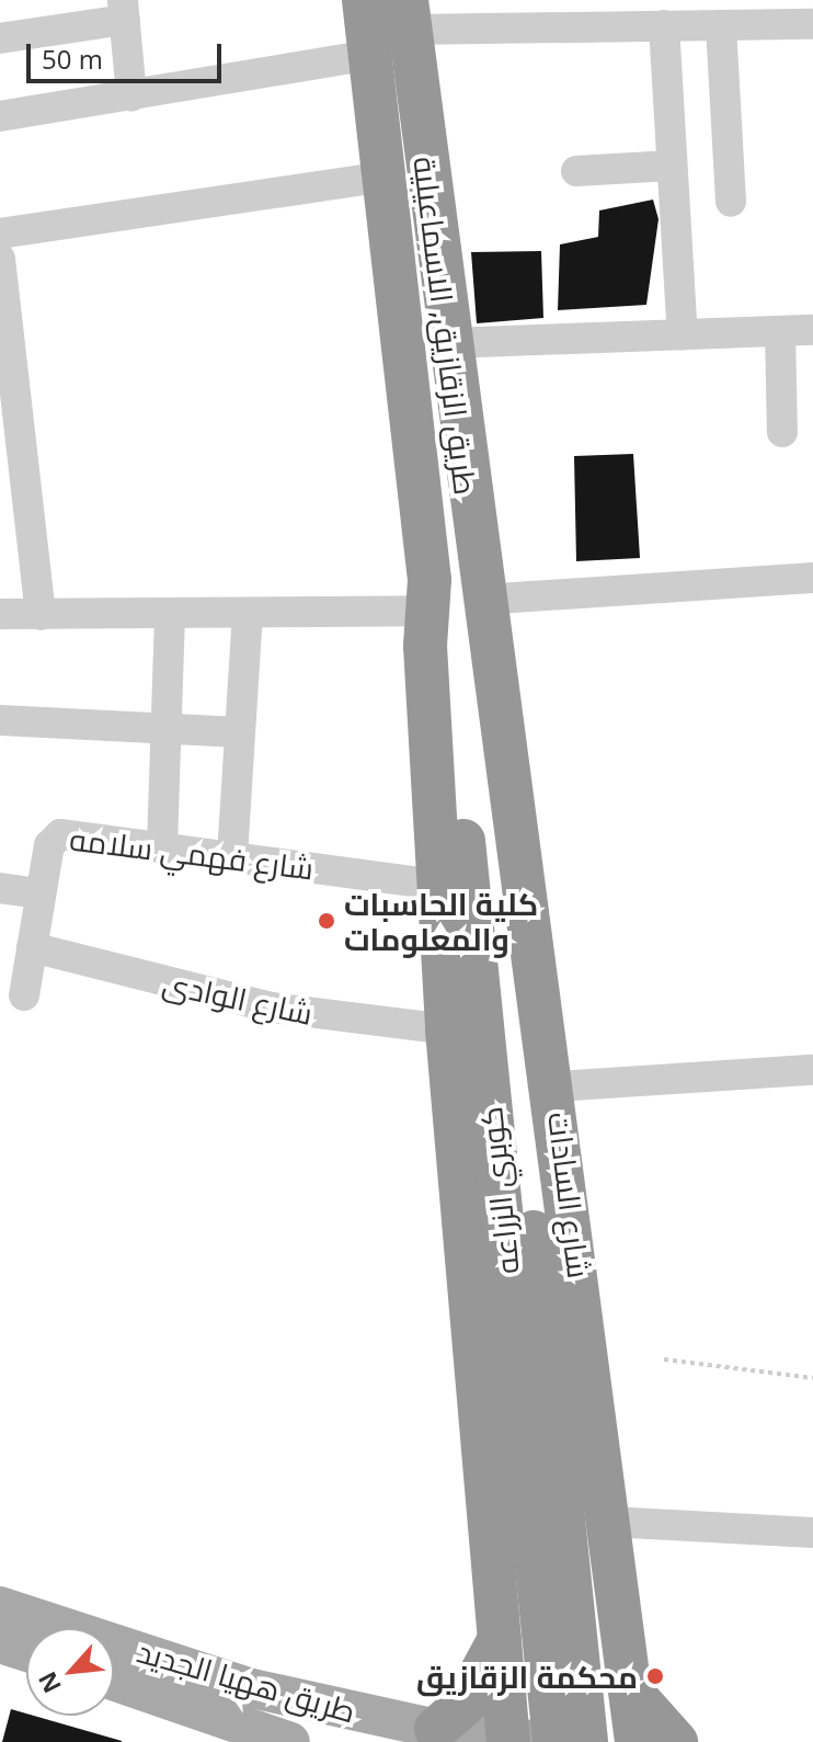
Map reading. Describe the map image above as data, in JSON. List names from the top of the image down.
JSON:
{
  "streets": {
    "highway": ["طريق الزقازيق, الاسماعيلية", "كوبري الزراعه", "شارع السادات"],
    "main road": ["طريق ههيا الجديد"],
    "street": ["شارع فهمي سلامه", "شارع الوادى"]
  },
  "crossings": [
    ["طريق الزقازيق, الاسماعيلية", "كوبري الزراعه"],
    ["طريق الزقازيق, الاسماعيلية", "شارع السادات"],
    ["شارع فهمي سلامه", "شارع الوادى"],
    ["كوبري الزراعه", "شارع السادات"],
    ["كوبري الزراعه", "طريق ههيا الجديد"]
  ],
  "places": ["كلية الحاسبات والمعلومات", "محكمة الزقازيق"],
  "scale_bar": "50 m",
  "north": "bottom left"
}
